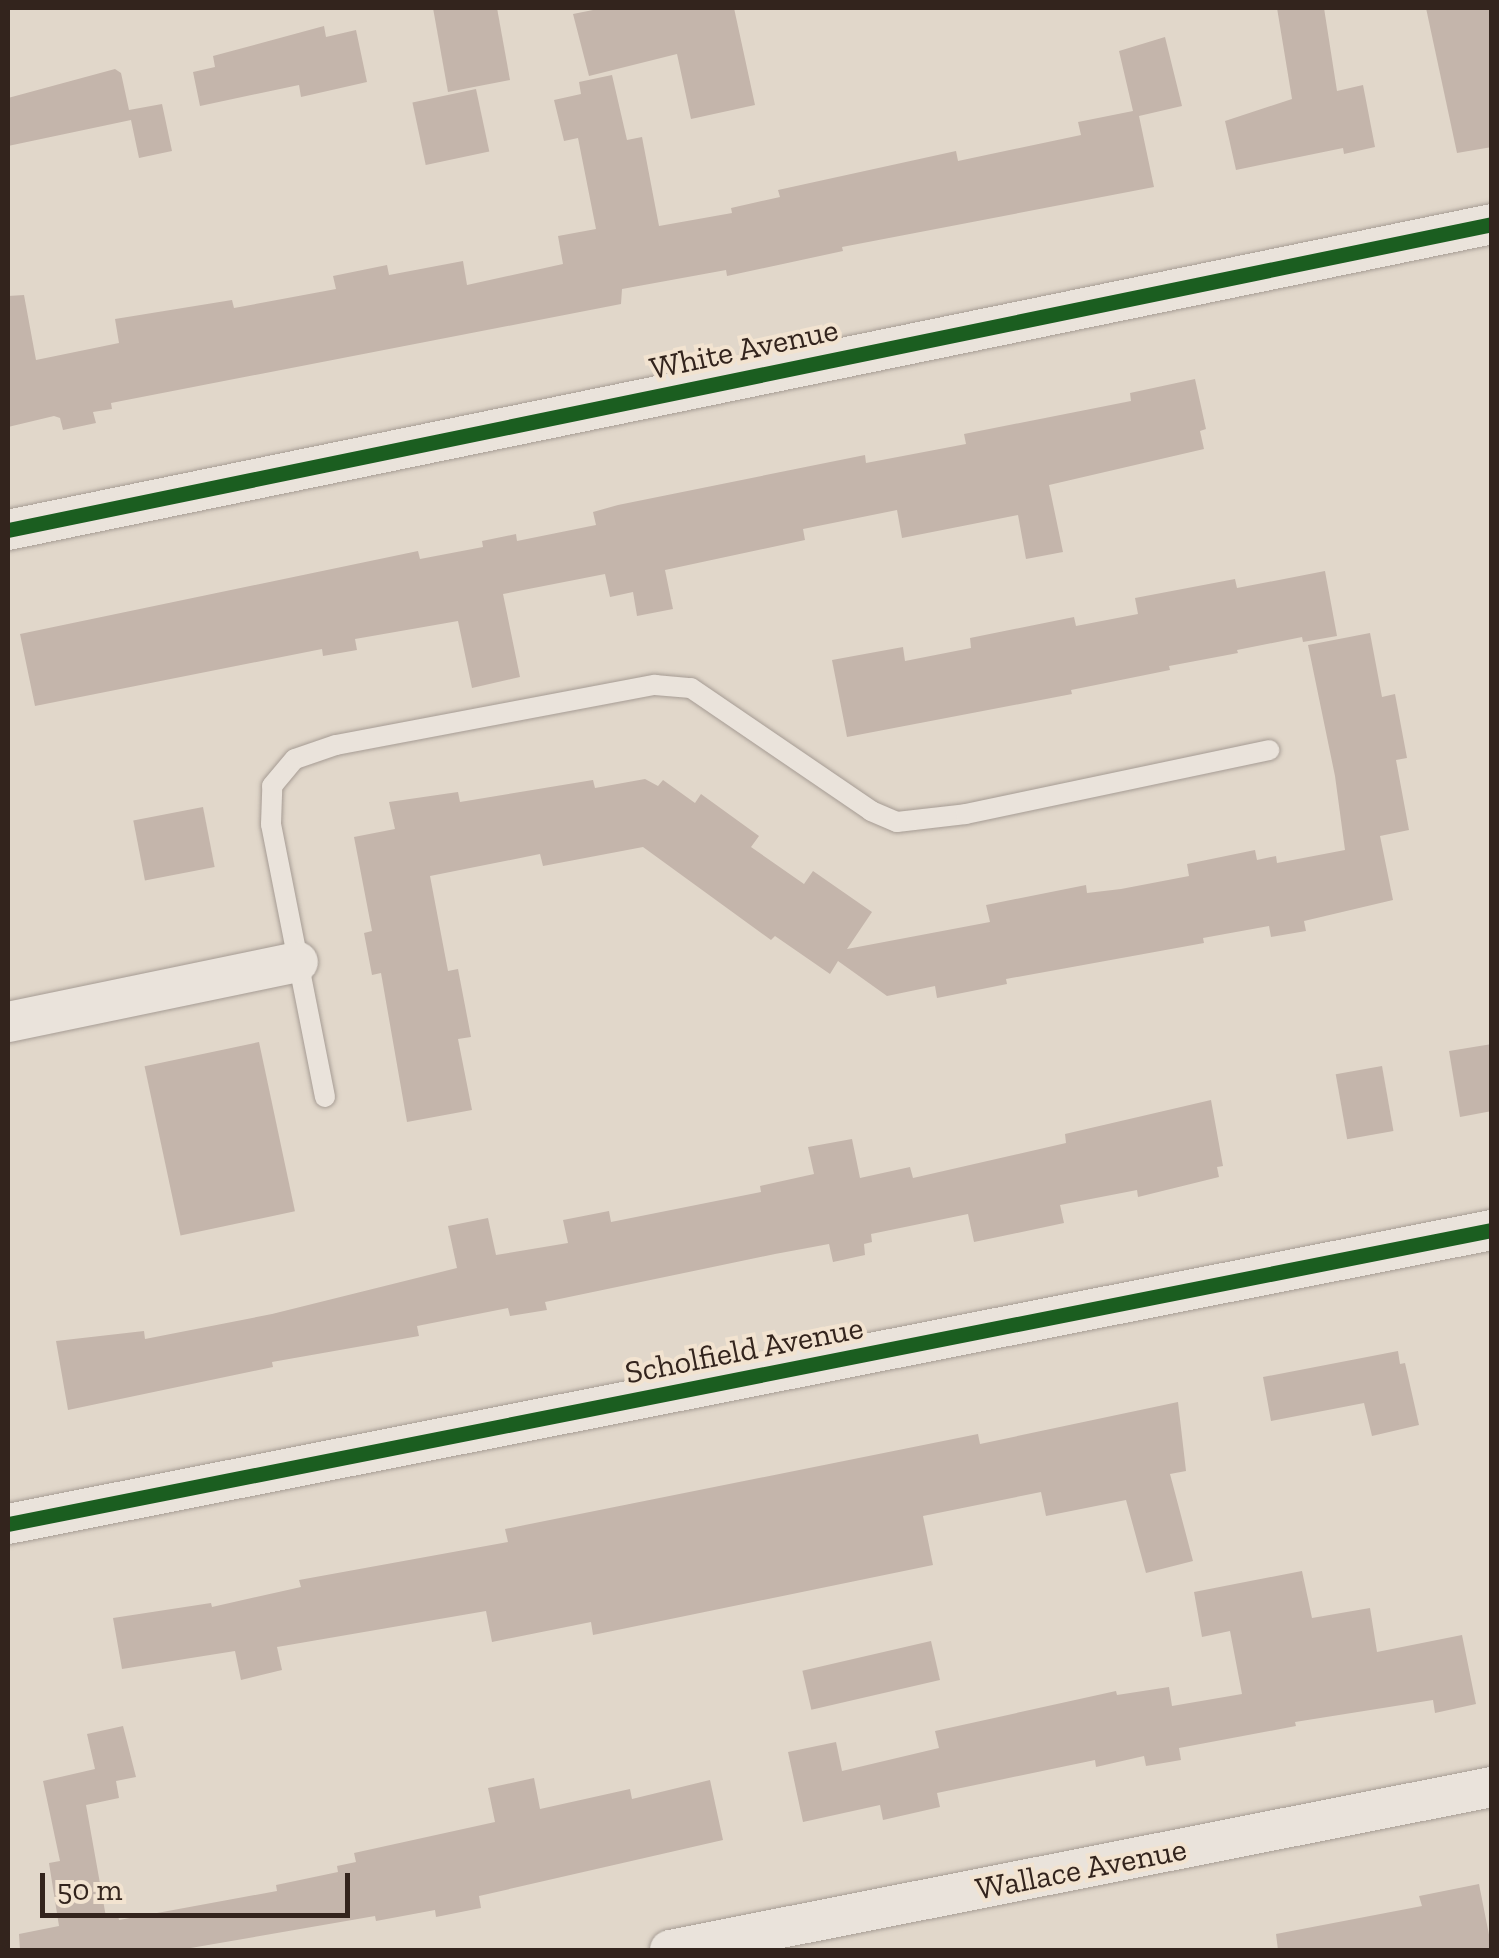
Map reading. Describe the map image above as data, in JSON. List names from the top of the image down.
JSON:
{
  "streets": {
    "street": ["White Avenue", "Scholfield Avenue", "Wallace Avenue"]
  },
  "scale_bar": "50 m"
}
